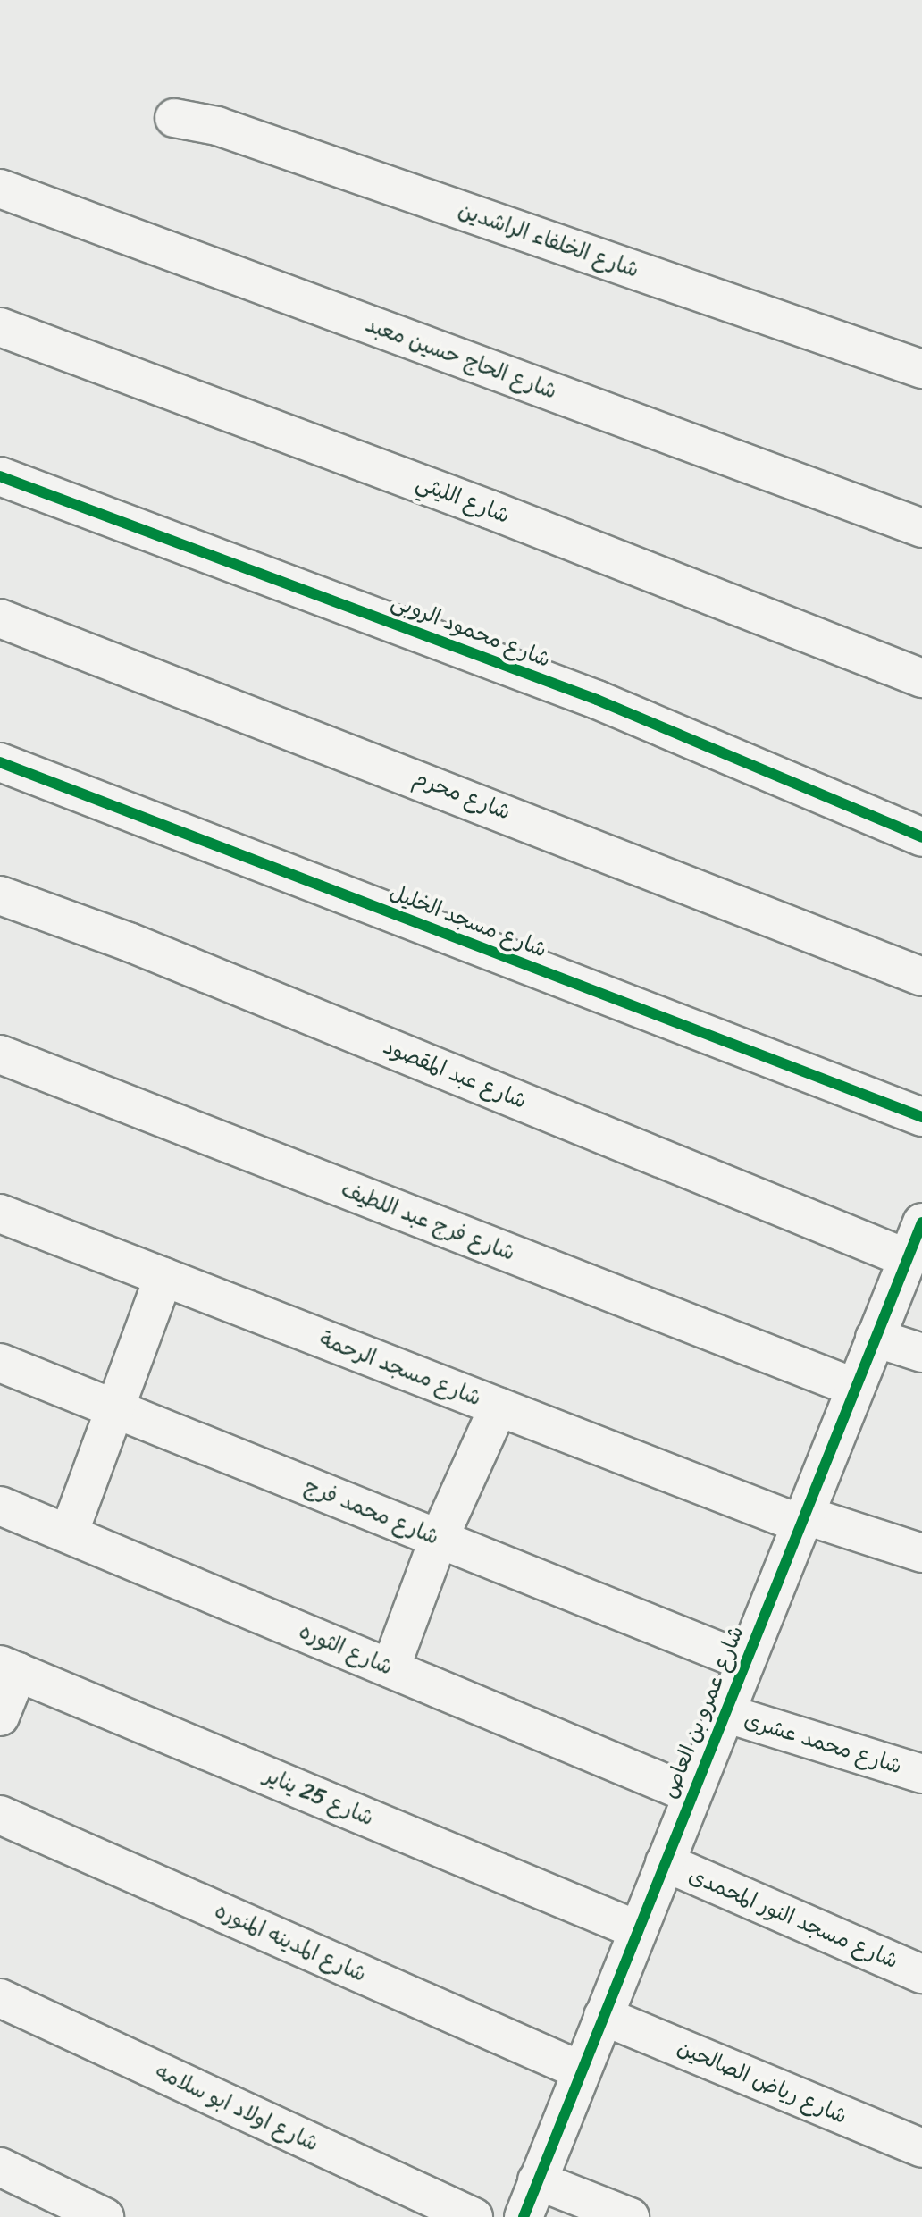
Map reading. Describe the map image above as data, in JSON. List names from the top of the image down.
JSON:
{
  "streets": {
    "street": [
      "شارع الخلفاء الراشدين",
      "شارع الحاج حسين معبد",
      "شارع الليثي",
      "شارع محمود الروبى",
      "شارع محرم",
      "شارع مسجد الخليل",
      "شارع عبد المقصود",
      "شارع فرج عبد اللطيف",
      "شارع مسجد الرحمة",
      "شارع محمد فرج",
      "شارع الثوره",
      "شارع عمرو بن العاص",
      "شارع محمد عشرى",
      "شارع 25 يناير",
      "شارع مسجد النور المحمدى",
      "شارع المدينه المنوره",
      "شارع رياض الصالحين",
      "شارع اولاد ابو سلامه"
    ]
  },
  "crossings": [
    ["شارع عبد المقصود", "شارع عمرو بن العاص"],
    ["شارع فرج عبد اللطيف", "شارع عمرو بن العاص"],
    ["شارع مسجد الرحمة", "شارع عمرو بن العاص"],
    ["شارع محمد فرج", "شارع عمرو بن العاص"],
    ["شارع الثوره", "شارع عمرو بن العاص"],
    ["شارع عمرو بن العاص", "شارع محمد عشرى"],
    ["شارع عمرو بن العاص", "شارع 25 يناير"],
    ["شارع عمرو بن العاص", "شارع مسجد النور المحمدى"],
    ["شارع عمرو بن العاص", "شارع المدينه المنوره"],
    ["شارع عمرو بن العاص", "شارع رياض الصالحين"]
  ]
}
